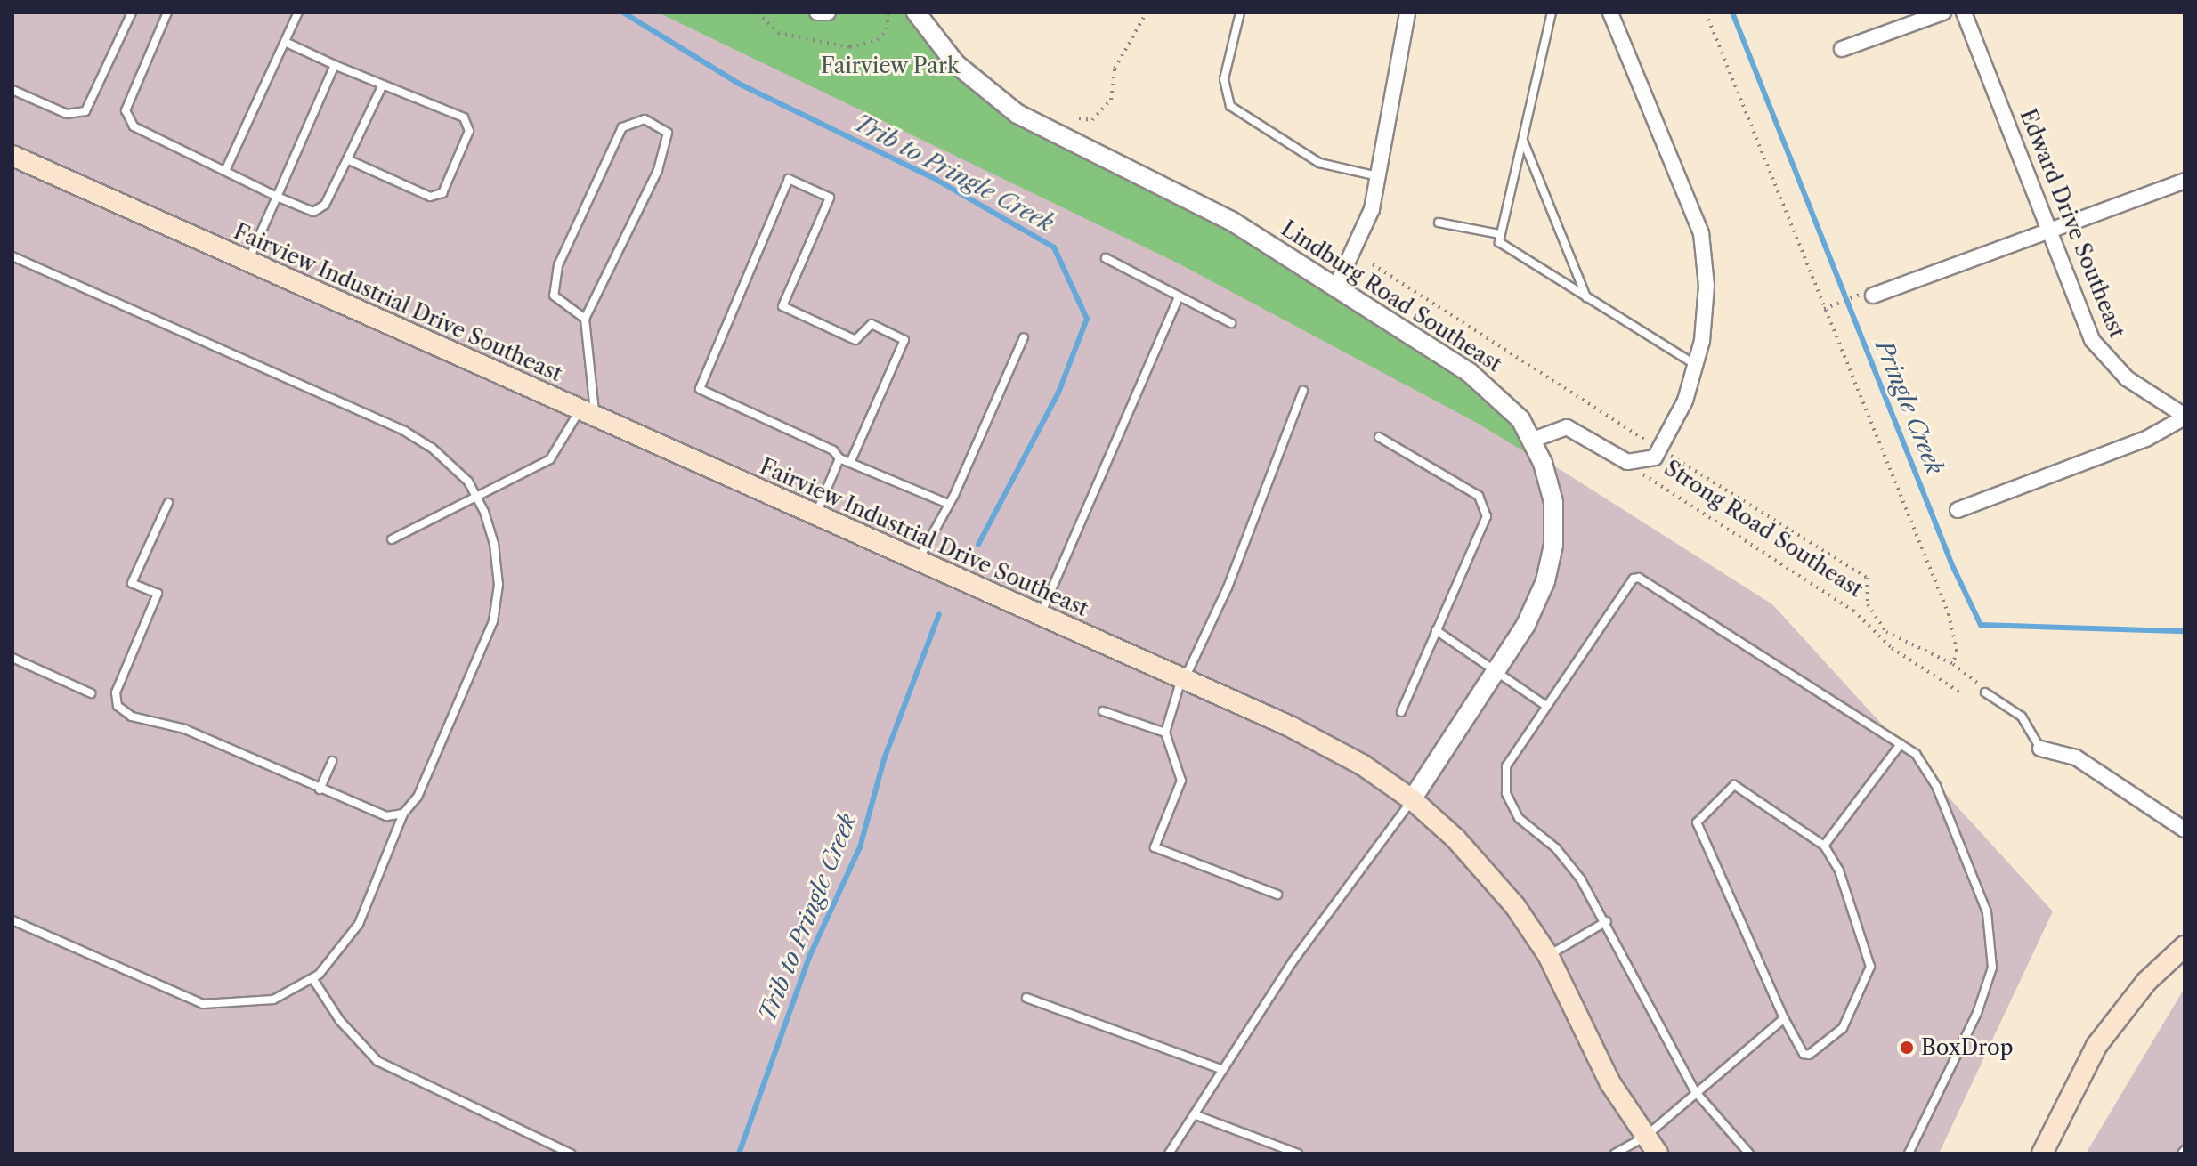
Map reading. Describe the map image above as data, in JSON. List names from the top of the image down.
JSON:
{
  "streets": {
    "main road": ["Fairview Industrial Drive Southeast"],
    "street": ["Edward Drive Southeast", "Lindburg Road Southeast", "Strong Road Southeast"]
  },
  "crossings": [
    ["Lindburg Road Southeast", "Fairview Industrial Drive Southeast"],
    ["Lindburg Road Southeast", "Strong Road Southeast"]
  ],
  "water": ["Trib to Pringle Creek", "Pringle Creek"],
  "parks": ["Fairview Park"],
  "places": ["BoxDrop"]
}
